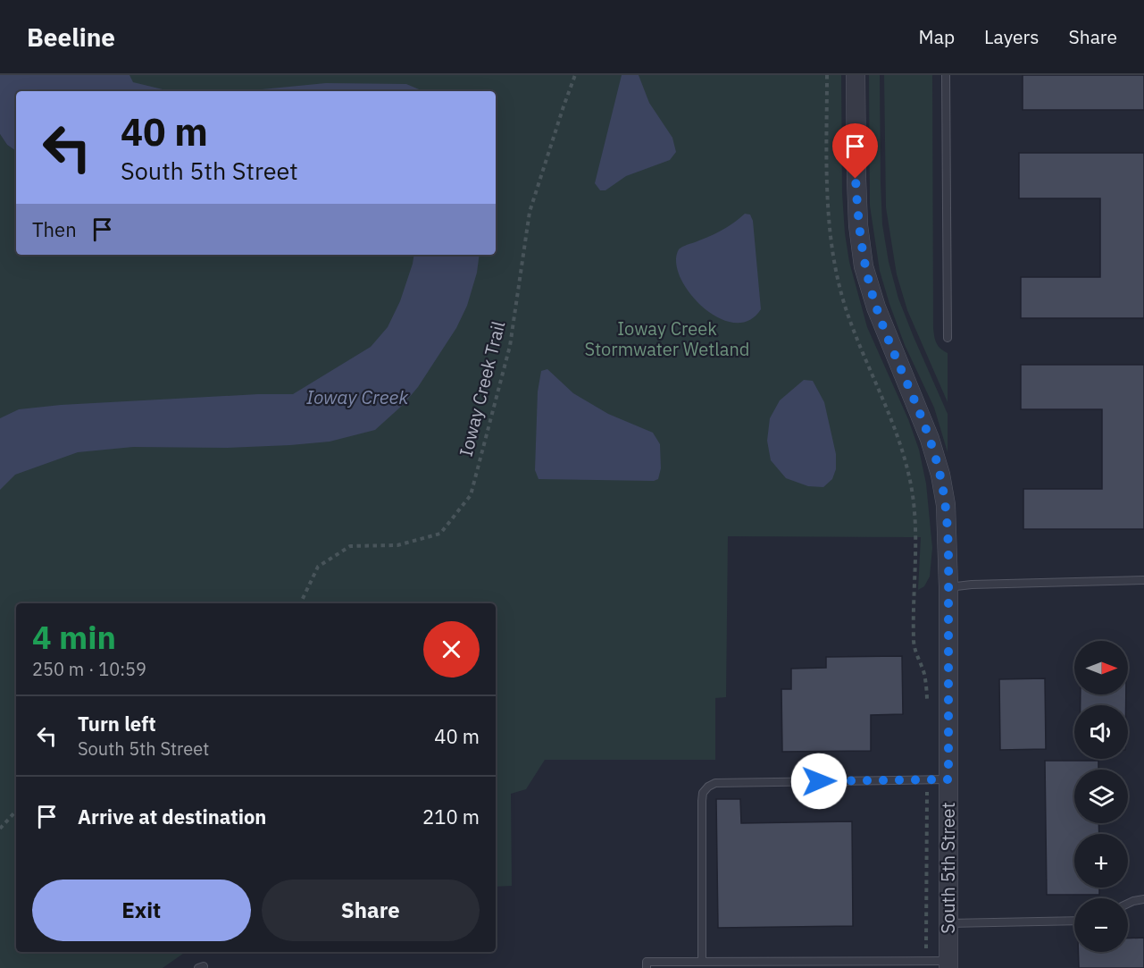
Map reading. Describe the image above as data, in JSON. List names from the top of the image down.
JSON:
{
  "streets": {
    "street": ["South 5th Street"],
    "path": ["Ioway Creek Trail"]
  },
  "water": ["Ioway Creek"],
  "parks": ["Ioway Creek Stormwater Wetland"],
  "north": "right",
  "page": {
    "header": "Beeline",
    "nav": ["Map", "Layers", "Share"],
    "turn": ["40 m", "South 5th Street"],
    "then": "Then",
    "heading": ["4 min", "250 m · 10:59"],
    "map_buttons": ["+", "−"],
    "list": [
      {
        "name": "Turn left",
        "note": "South 5th Street",
        "value": "40 m"
      },
      {
        "name": "Arrive at destination",
        "value": "210 m"
      }
    ],
    "buttons": ["Exit", "Share"]
  }
}
